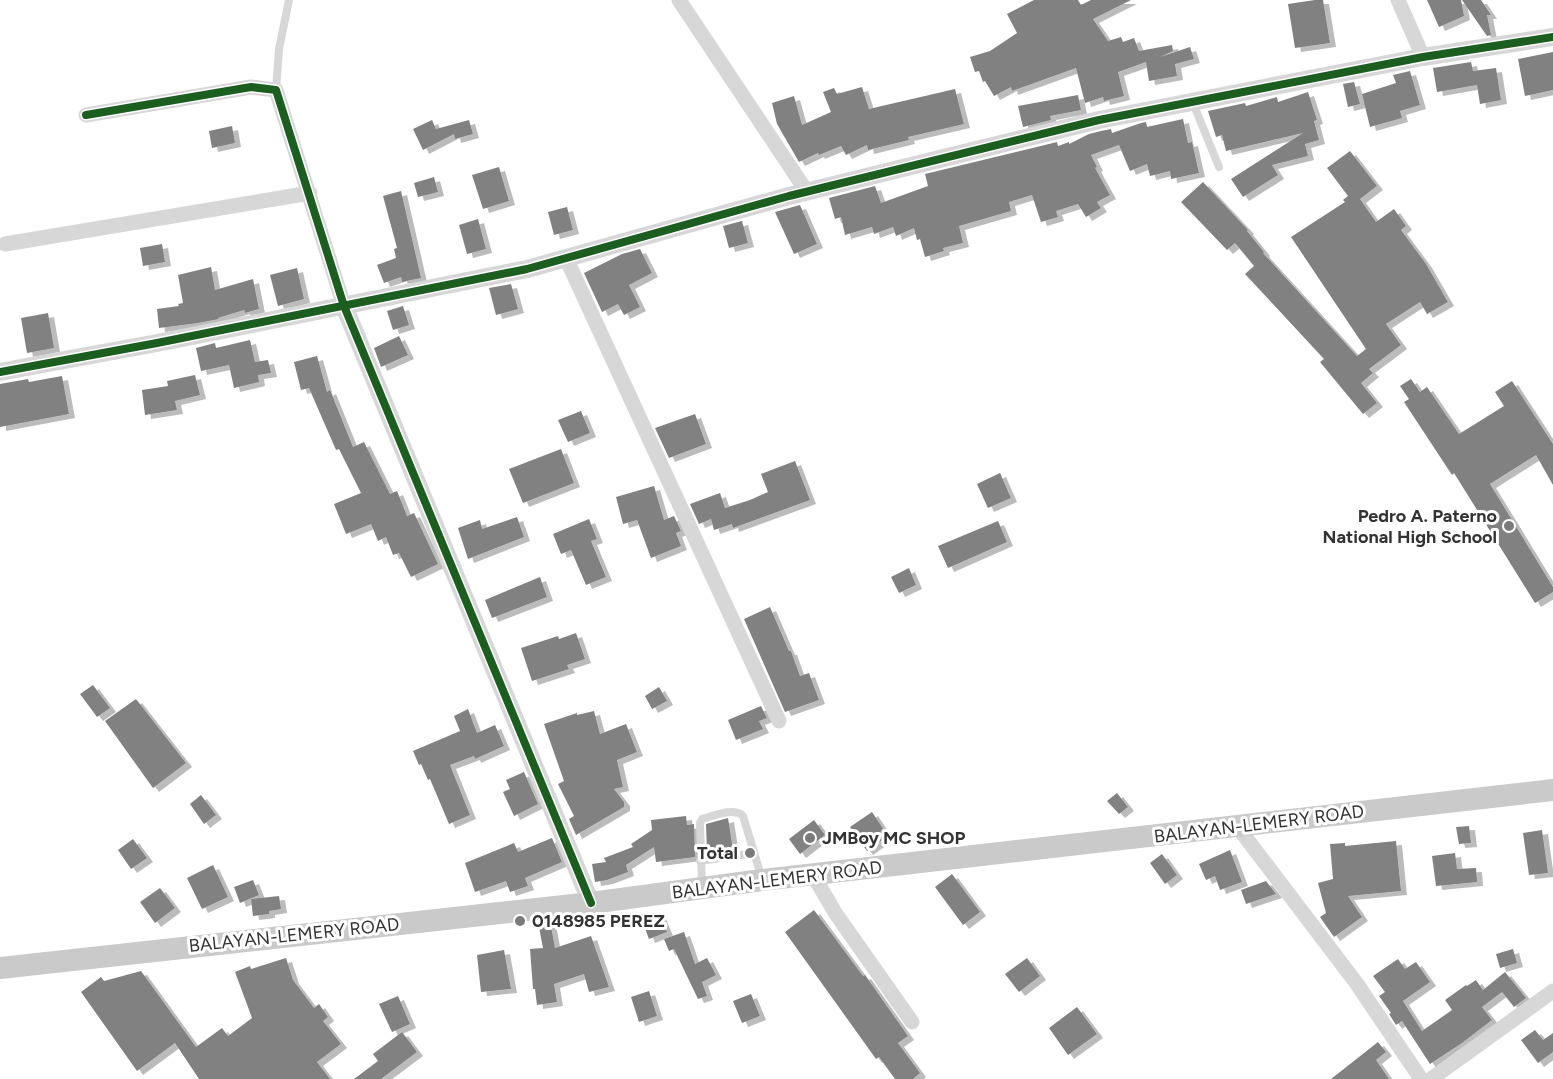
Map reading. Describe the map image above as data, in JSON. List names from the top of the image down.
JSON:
{
  "streets": {
    "main road": ["BALAYAN-LEMERY ROAD"]
  },
  "places": [
    "Pedro A. Paterno National High School",
    "JMBoy MC SHOP",
    "Total",
    "0148985 PEREZ"
  ]
}
